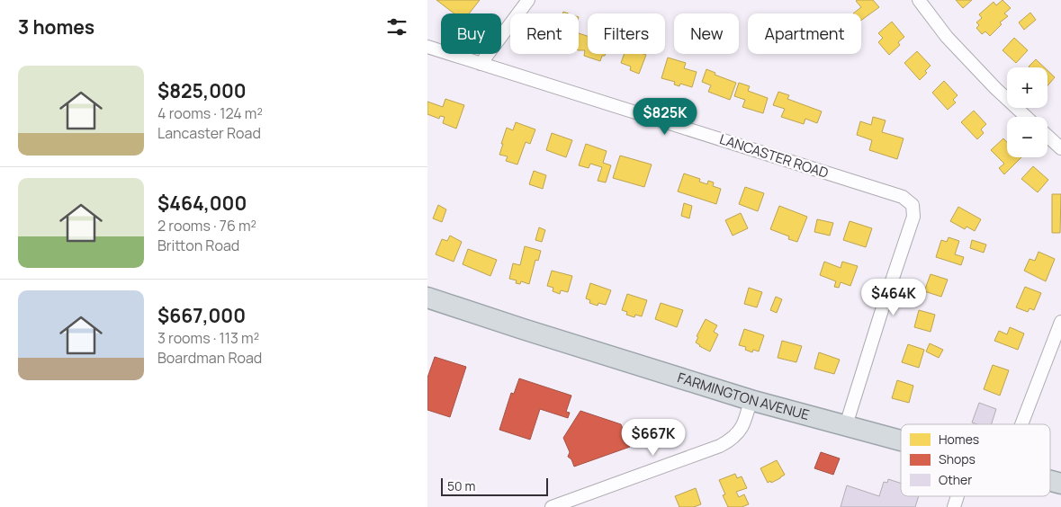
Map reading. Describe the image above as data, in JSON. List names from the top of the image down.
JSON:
{
  "streets": {
    "highway": ["FARMINGTON AVENUE"],
    "street": ["LANCASTER ROAD"]
  },
  "crossings": [
    ["LANCASTER ROAD", "FARMINGTON AVENUE"]
  ],
  "legend": ["Homes", "Shops", "Other"],
  "scale_bar": "50 m",
  "page": {
    "heading": "3 homes",
    "chip": [
      "Buy",
      "Rent",
      "Filters",
      "New",
      "Apartment"
    ],
    "list": [
      {
        "name": "$825,000",
        "note": "4 rooms · 124 m² · Lancaster Road"
      },
      {
        "name": "$464,000",
        "note": "2 rooms · 76 m² · Britton Road"
      },
      {
        "name": "$667,000",
        "note": "3 rooms · 113 m² · Boardman Road"
      }
    ],
    "map_buttons": ["+", "−"],
    "price": ["$825K", "$464K", "$667K"],
    "scale": "50 m"
  }
}
